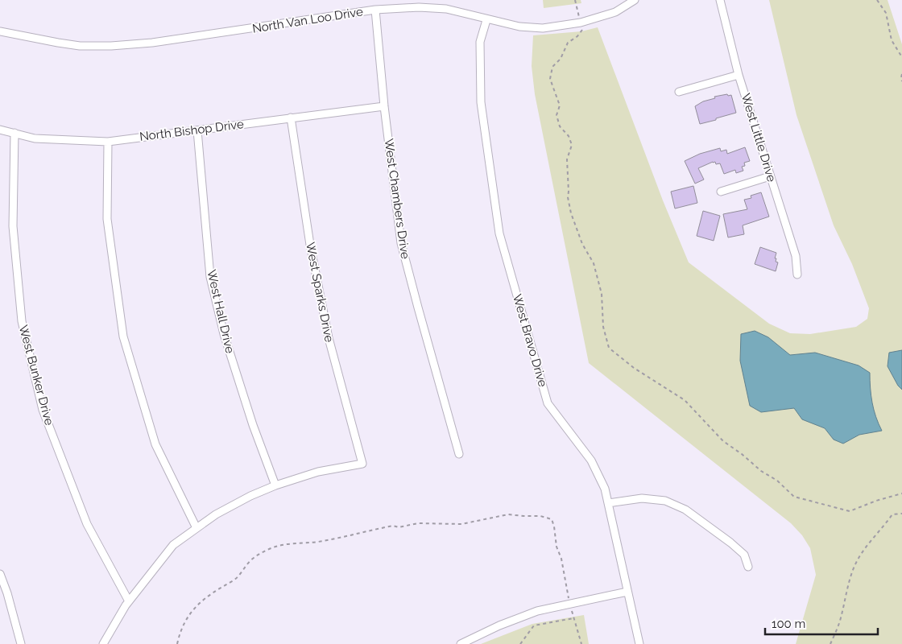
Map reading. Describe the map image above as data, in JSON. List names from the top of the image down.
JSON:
{
  "streets": {
    "street": [
      "North Van Loo Drive",
      "North Bishop Drive",
      "West Little Drive",
      "West Chambers Drive",
      "West Sparks Drive",
      "West Hall Drive",
      "West Bravo Drive",
      "West Bunker Drive"
    ]
  },
  "crossings": [
    ["North Van Loo Drive", "West Chambers Drive"],
    ["North Van Loo Drive", "West Bravo Drive"],
    ["North Bishop Drive", "West Chambers Drive"],
    ["North Bishop Drive", "West Sparks Drive"],
    ["North Bishop Drive", "West Hall Drive"],
    ["North Bishop Drive", "West Bunker Drive"],
    ["West Sparks Drive", "West Hall Drive"]
  ],
  "scale_bar": "100 m"
}
